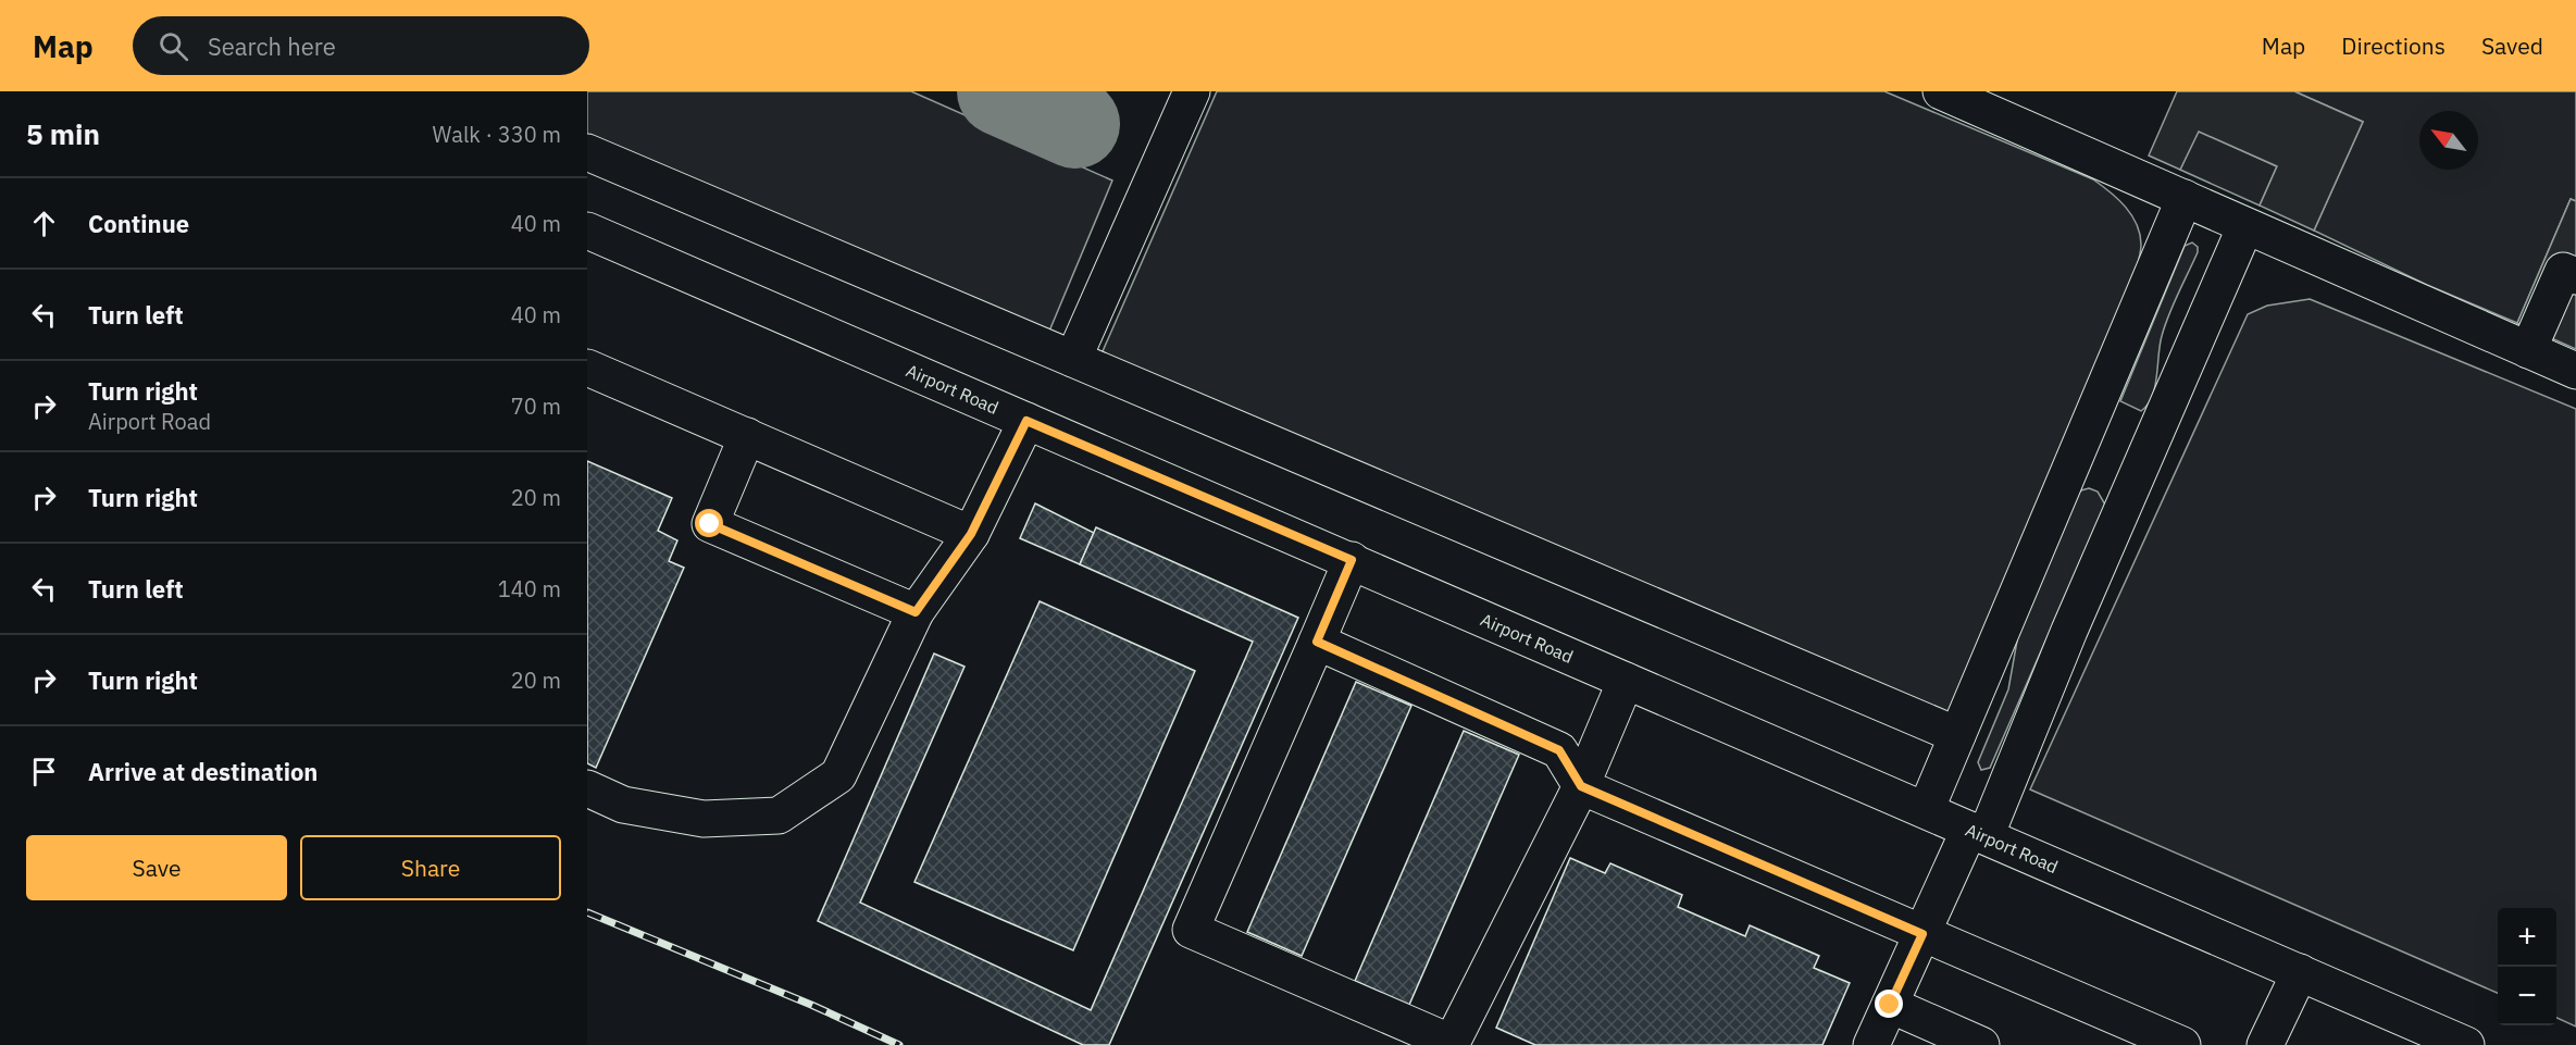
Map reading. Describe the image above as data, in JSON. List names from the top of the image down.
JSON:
{
  "streets": {
    "street": ["Airport Road"]
  },
  "north": "top left",
  "page": {
    "header": "Map",
    "search": "Search here",
    "nav": ["Map", "Directions", "Saved"],
    "heading": ["5 min", "Walk · 330 m"],
    "list": [
      ["Continue", "40 m"],
      ["Turn left", "40 m"],
      ["Turn right", "Airport Road", "70 m"],
      ["Turn right", "20 m"],
      ["Turn left", "140 m"],
      ["Turn right", "20 m"],
      "Arrive at destination"
    ],
    "buttons": ["Save", "Share"],
    "map_buttons": ["+", "−"]
  }
}
